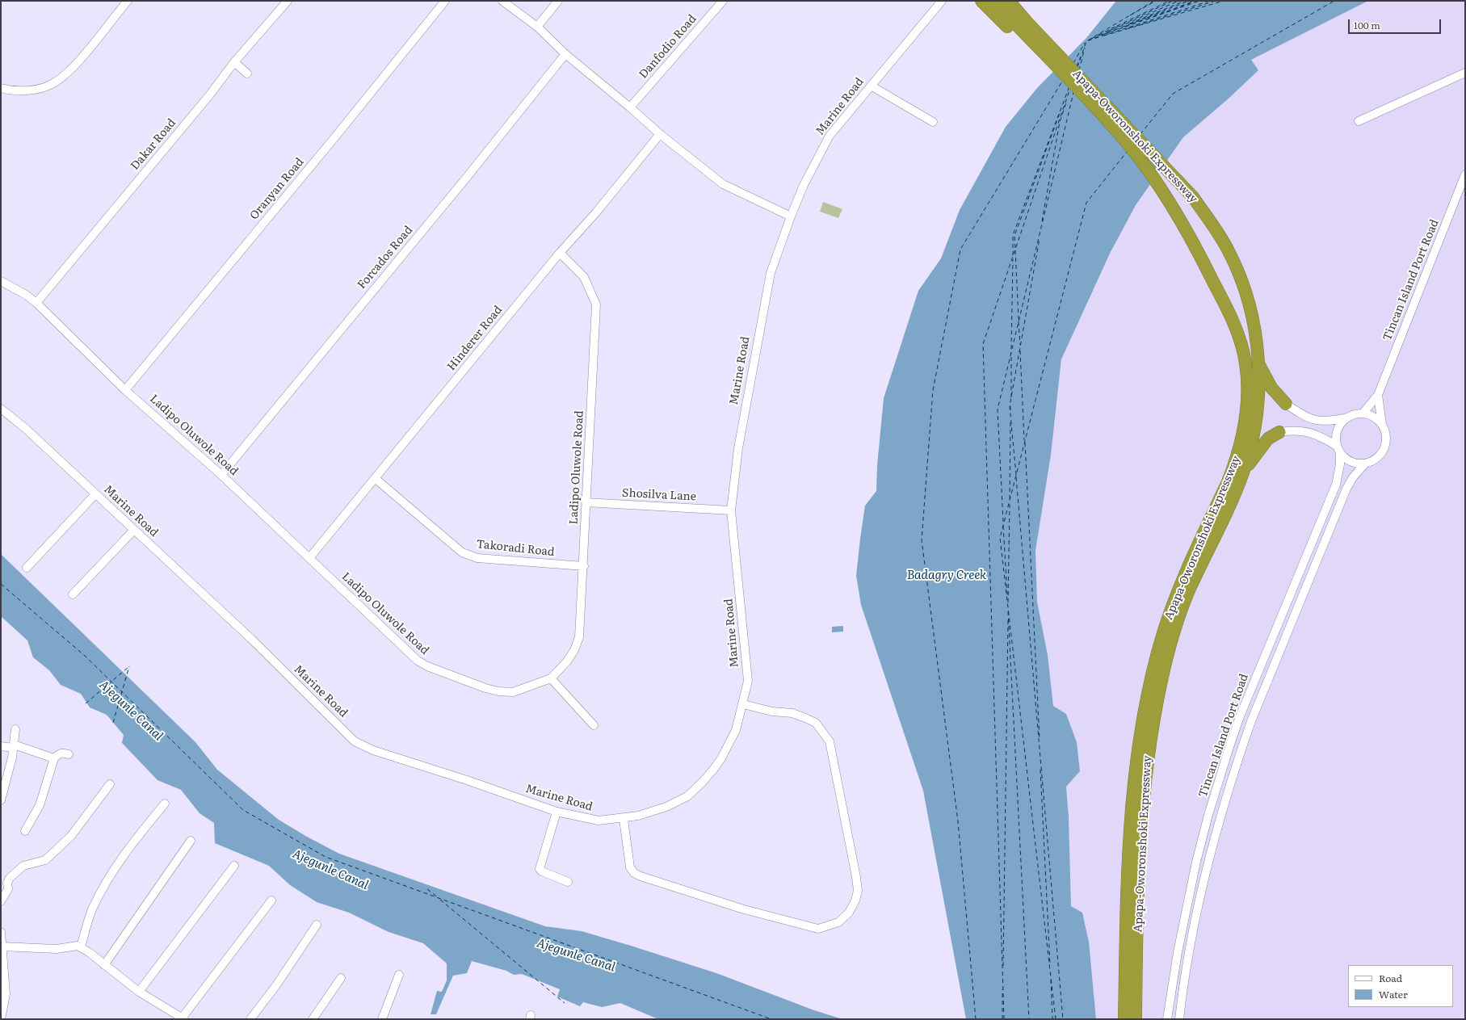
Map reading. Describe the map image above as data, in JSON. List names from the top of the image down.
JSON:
{
  "streets": {
    "highway": ["Apapa-Oworonshoki Expressway"],
    "street": [
      "Danfodio Road",
      "Marine Road",
      "Dakar Road",
      "Oranyan Road",
      "Forcados Road",
      "Tincan Island Port Road",
      "Hinderer Road",
      "Ladipo Oluwole Road",
      "Shosilva Lane",
      "Takoradi Road"
    ]
  },
  "crossings": [
    ["Marine Road", "Shosilva Lane"],
    ["Dakar Road", "Ladipo Oluwole Road"],
    ["Oranyan Road", "Ladipo Oluwole Road"],
    ["Forcados Road", "Ladipo Oluwole Road"],
    ["Hinderer Road", "Ladipo Oluwole Road"],
    ["Hinderer Road", "Takoradi Road"],
    ["Ladipo Oluwole Road", "Shosilva Lane"],
    ["Ladipo Oluwole Road", "Takoradi Road"]
  ],
  "water": ["Badagry Creek", "Ajegunle Canal"],
  "legend": ["Road", "Water"],
  "scale_bar": "100 m"
}
